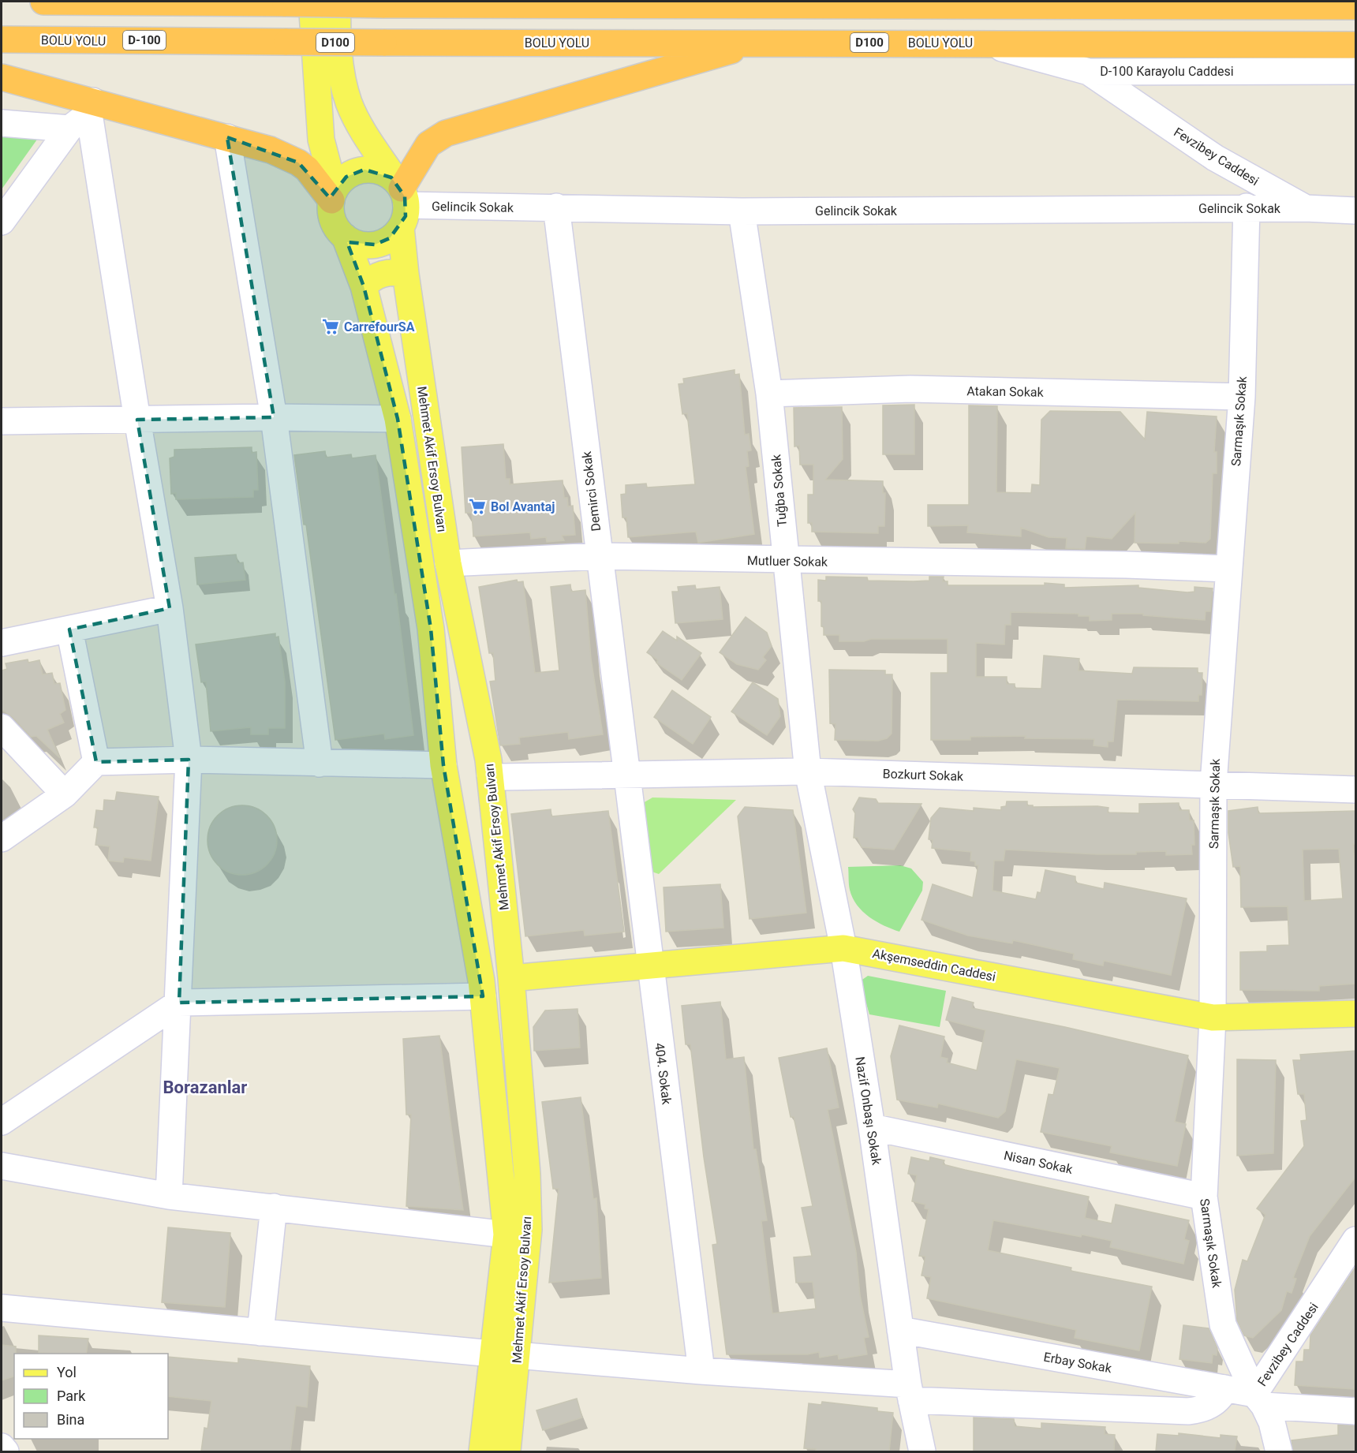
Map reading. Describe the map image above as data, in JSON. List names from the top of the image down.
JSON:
{
  "streets": {
    "highway": ["BOLU YOLU", "D-100", "D100"],
    "main road": ["Mehmet Akif Ersoy Bulvarı", "Akşemseddin Caddesi"],
    "street": [
      "D-100 Karayolu Caddesi",
      "Fevzibey Caddesi",
      "Gelincik Sokak",
      "Atakan Sokak",
      "Sarmaşık Sokak",
      "Tuğba Sokak",
      "Demirci Sokak",
      "Mutluer Sokak",
      "Bozkurt Sokak",
      "404. Sokak",
      "Nazif Onbaşı Sokak",
      "Nisan Sokak",
      "Erbay Sokak"
    ]
  },
  "crossings": [
    ["BOLU YOLU", "D-100 Karayolu Caddesi"],
    ["D-100 Karayolu Caddesi", "Fevzibey Caddesi"],
    ["Fevzibey Caddesi", "Gelincik Sokak"],
    ["Fevzibey Caddesi", "Sarmaşık Sokak"],
    ["Fevzibey Caddesi", "Erbay Sokak"],
    ["Gelincik Sokak", "Sarmaşık Sokak"],
    ["Gelincik Sokak", "Mehmet Akif Ersoy Bulvarı"],
    ["Gelincik Sokak", "Tuğba Sokak"],
    ["Gelincik Sokak", "Demirci Sokak"],
    ["Atakan Sokak", "Sarmaşık Sokak"],
    ["Atakan Sokak", "Tuğba Sokak"],
    ["Sarmaşık Sokak", "Mutluer Sokak"],
    ["Sarmaşık Sokak", "Bozkurt Sokak"],
    ["Sarmaşık Sokak", "Akşemseddin Caddesi"],
    ["Sarmaşık Sokak", "Nisan Sokak"],
    ["Sarmaşık Sokak", "Erbay Sokak"],
    ["Mehmet Akif Ersoy Bulvarı", "Mutluer Sokak"],
    ["Mehmet Akif Ersoy Bulvarı", "Bozkurt Sokak"],
    ["Mehmet Akif Ersoy Bulvarı", "Akşemseddin Caddesi"],
    ["Tuğba Sokak", "Mutluer Sokak"],
    ["Tuğba Sokak", "Bozkurt Sokak"],
    ["Tuğba Sokak", "Nazif Onbaşı Sokak"],
    ["Demirci Sokak", "Mutluer Sokak"],
    ["Demirci Sokak", "Bozkurt Sokak"],
    ["Demirci Sokak", "404. Sokak"],
    ["Bozkurt Sokak", "404. Sokak"],
    ["Bozkurt Sokak", "Nazif Onbaşı Sokak"],
    ["Akşemseddin Caddesi", "404. Sokak"],
    ["Akşemseddin Caddesi", "Nazif Onbaşı Sokak"],
    ["Nazif Onbaşı Sokak", "Nisan Sokak"],
    ["Nazif Onbaşı Sokak", "Erbay Sokak"]
  ],
  "districts": ["Borazanlar"],
  "places": {
    "supermarket": ["CarrefourSA", "Bol Avantaj"]
  },
  "legend": ["Yol", "Park", "Bina"]
}
